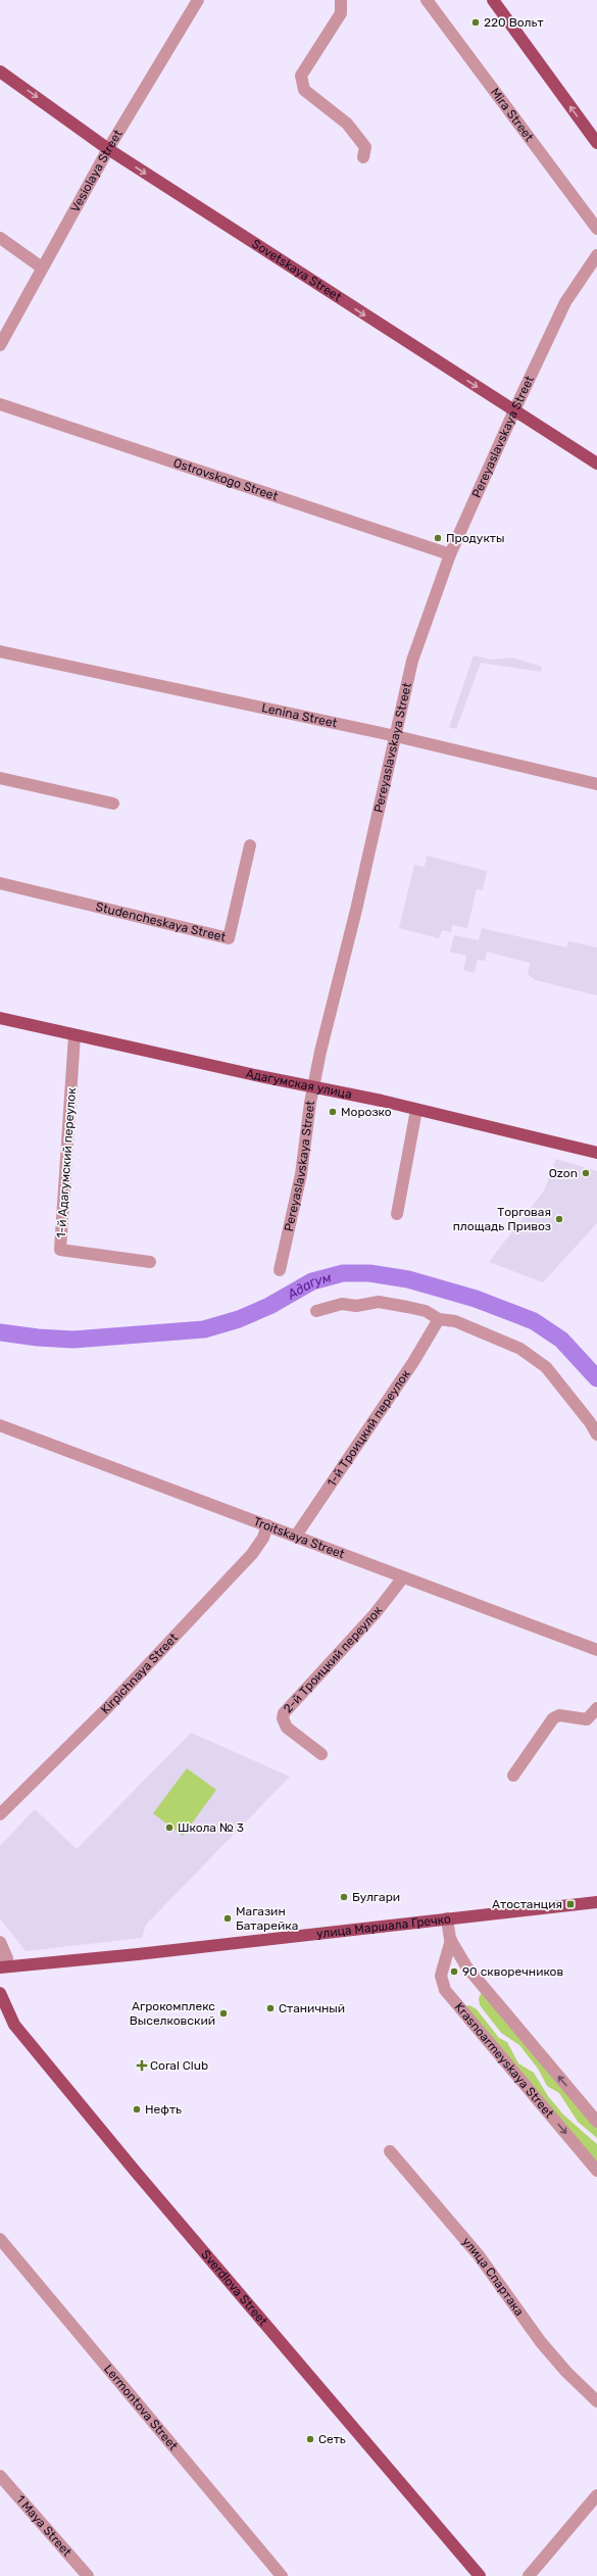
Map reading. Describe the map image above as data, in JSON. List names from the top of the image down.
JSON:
{
  "streets": {
    "main road": [
      "Sovetskaya Street",
      "Адагумская улица",
      "улица Маршала Гречко",
      "Sverdlova Street"
    ],
    "street": [
      "Mira Street",
      "Vesiolaya Street",
      "Pereyaslavskaya Street",
      "Ostrovskogo Street",
      "Lenina Street",
      "Studencheskaya Street",
      "1-й Адагумский переулок",
      "1-й Троицкий переулок",
      "Troitskaya Street",
      "2-й Троицкий переулок",
      "Kirpichnaya Street",
      "Krasnoarmeyskaya Street",
      "улица Спартака",
      "Lermontova Street",
      "1 Maya Street"
    ]
  },
  "crossings": [
    ["Vesiolaya Street", "Sovetskaya Street"],
    ["Sovetskaya Street", "Pereyaslavskaya Street"],
    ["Pereyaslavskaya Street", "Ostrovskogo Street"],
    ["Pereyaslavskaya Street", "Lenina Street"],
    ["Pereyaslavskaya Street", "Адагумская улица"],
    ["Адагумская улица", "1-й Адагумский переулок"],
    ["1-й Троицкий переулок", "Troitskaya Street"],
    ["Troitskaya Street", "2-й Троицкий переулок"],
    ["Troitskaya Street", "Kirpichnaya Street"],
    ["улица Маршала Гречко", "Krasnoarmeyskaya Street"]
  ],
  "one_way": ["Sovetskaya Street"],
  "water": ["Адагум"],
  "places": {
    "other": [
      "220 Вольт",
      "Продукты",
      "Морозко",
      "Ozon",
      "Торговая площадь Привоз",
      "Школа № 3",
      "Булгари",
      "Магазин Батарейка",
      "90 скворечников",
      "Станичный",
      "Агрокомплекс Выселковский",
      "Нефть",
      "Сеть"
    ],
    "transit": ["Атостанция"],
    "health": ["Coral Club"]
  }
}
